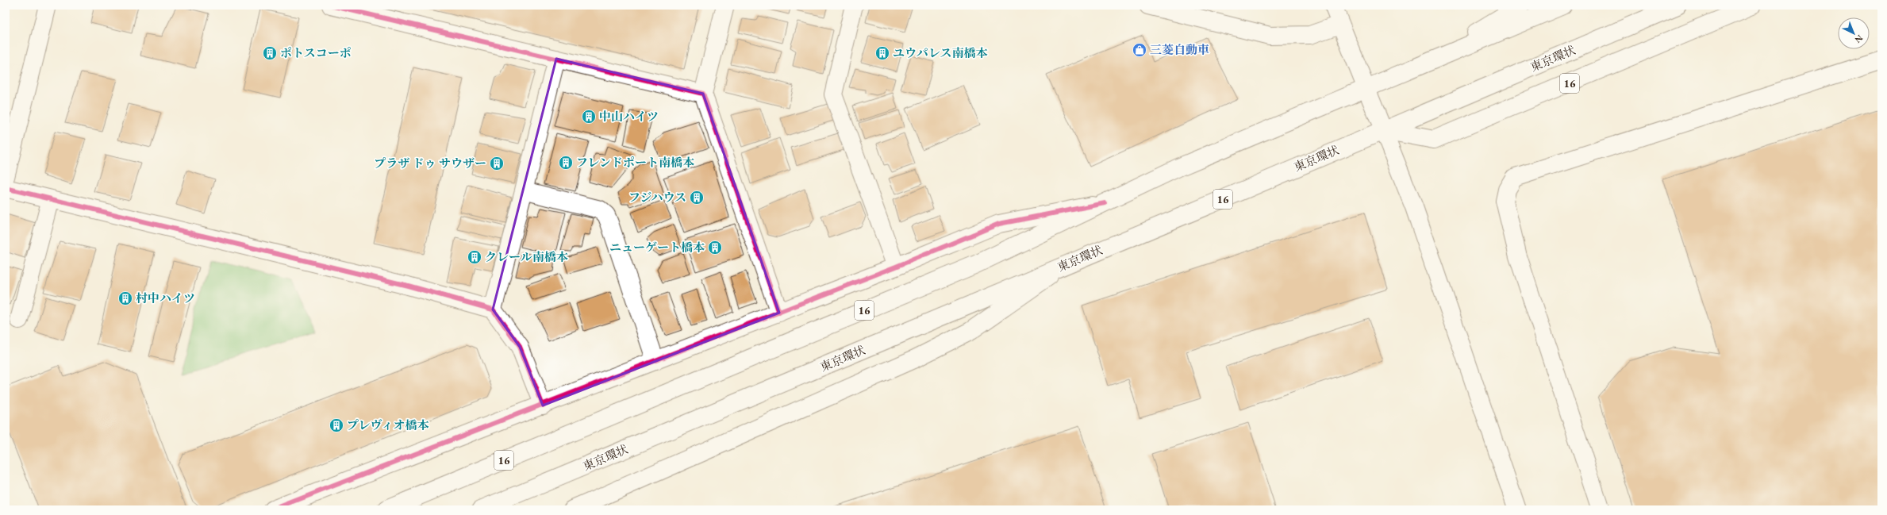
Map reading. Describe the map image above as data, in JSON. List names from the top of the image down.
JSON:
{
  "streets": {
    "main road": ["東京環状", "16"]
  },
  "crossings": [
    ["東京環状", "16"]
  ],
  "places": {
    "shop": ["三菱自動車"],
    "building": [
      "ポトスコーポ",
      "ユウパレス南橋本",
      "中山ハイツ",
      "フレンドポート南橋本",
      "プラザ ドゥ サウザー",
      "フジハウス",
      "ニューゲート橋本",
      "クレール南橋本",
      "村中ハイツ",
      "プレヴィオ橋本"
    ]
  },
  "north": "bottom right"
}
